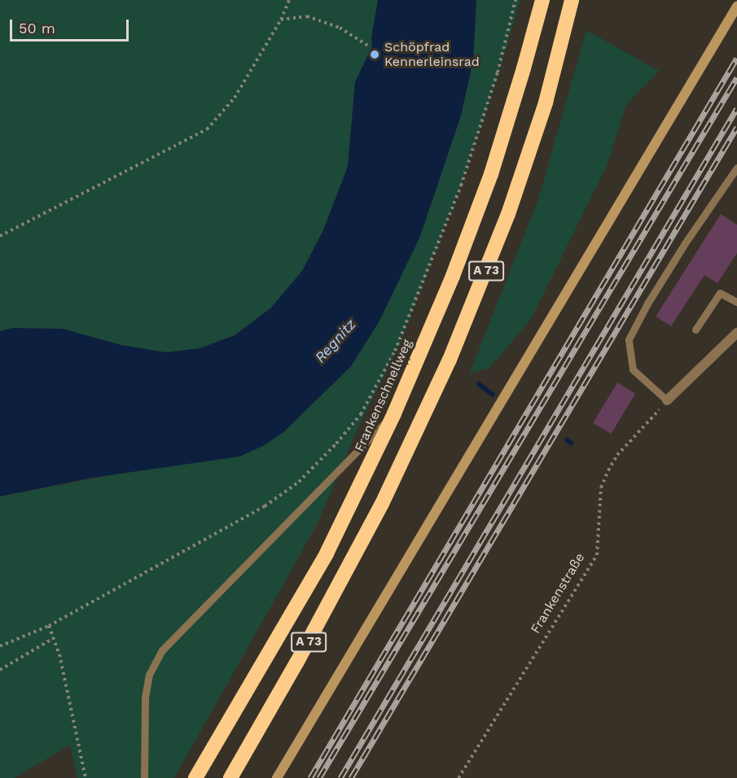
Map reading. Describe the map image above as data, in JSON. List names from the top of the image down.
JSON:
{
  "streets": {
    "highway": ["A 73", "Frankenschnellweg"],
    "path": ["Frankenstraße"]
  },
  "water": ["Regnitz"],
  "places": ["Schöpfrad Kennerleinsrad"],
  "scale_bar": "50 m"
}
